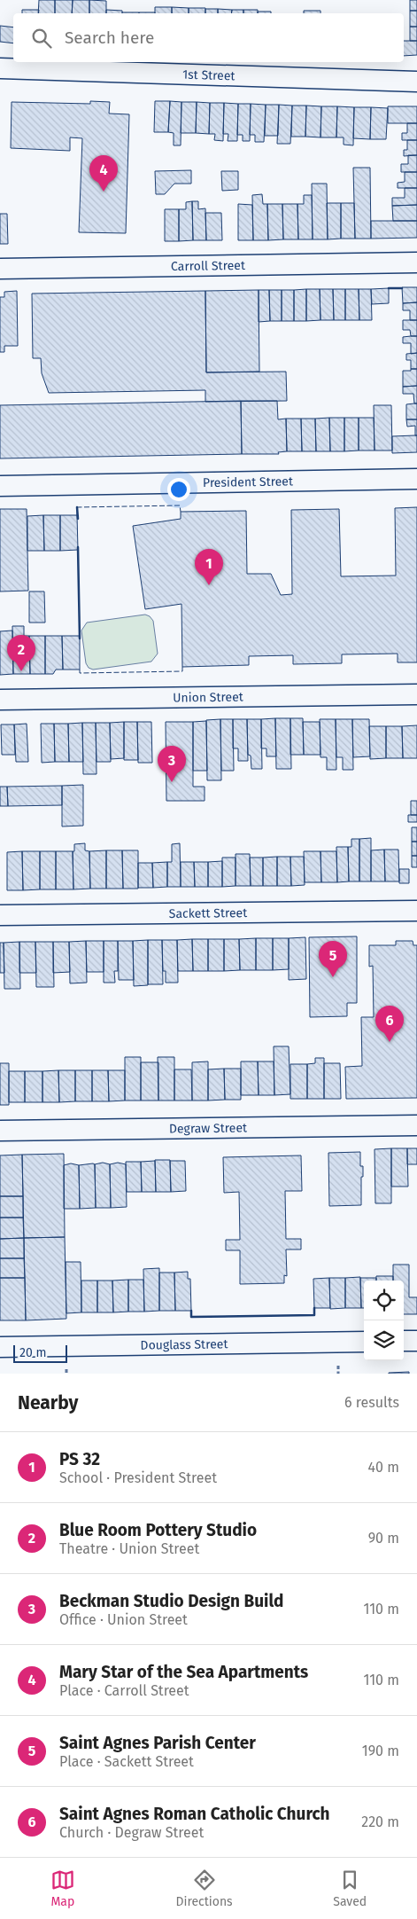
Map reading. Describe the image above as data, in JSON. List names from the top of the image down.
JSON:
{
  "streets": {
    "street": [
      "1st Street",
      "Carroll Street",
      "President Street",
      "Union Street",
      "Sackett Street",
      "Degraw Street",
      "Douglass Street"
    ]
  },
  "scale_bar": "20 m",
  "page": {
    "search": "Search here",
    "pins": [
      "4",
      "1",
      "2",
      "3",
      "5",
      "6"
    ],
    "scale": "20 m",
    "heading": ["Nearby", "6 results"],
    "list": [
      {
        "mark": "1",
        "name": "PS 32",
        "note": "School · President Street",
        "value": "40 m"
      },
      {
        "mark": "2",
        "name": "Blue Room Pottery Studio",
        "note": "Theatre · Union Street",
        "value": "90 m"
      },
      {
        "mark": "3",
        "name": "Beckman Studio Design Build",
        "note": "Office · Union Street",
        "value": "110 m"
      },
      {
        "mark": "4",
        "name": "Mary Star of the Sea Apartments",
        "note": "Place · Carroll Street",
        "value": "110 m"
      },
      {
        "mark": "5",
        "name": "Saint Agnes Parish Center",
        "note": "Place · Sackett Street",
        "value": "190 m"
      },
      {
        "mark": "6",
        "name": "Saint Agnes Roman Catholic Church",
        "note": "Church · Degraw Street",
        "value": "220 m"
      }
    ],
    "nav": ["Map", "Directions", "Saved"]
  }
}
